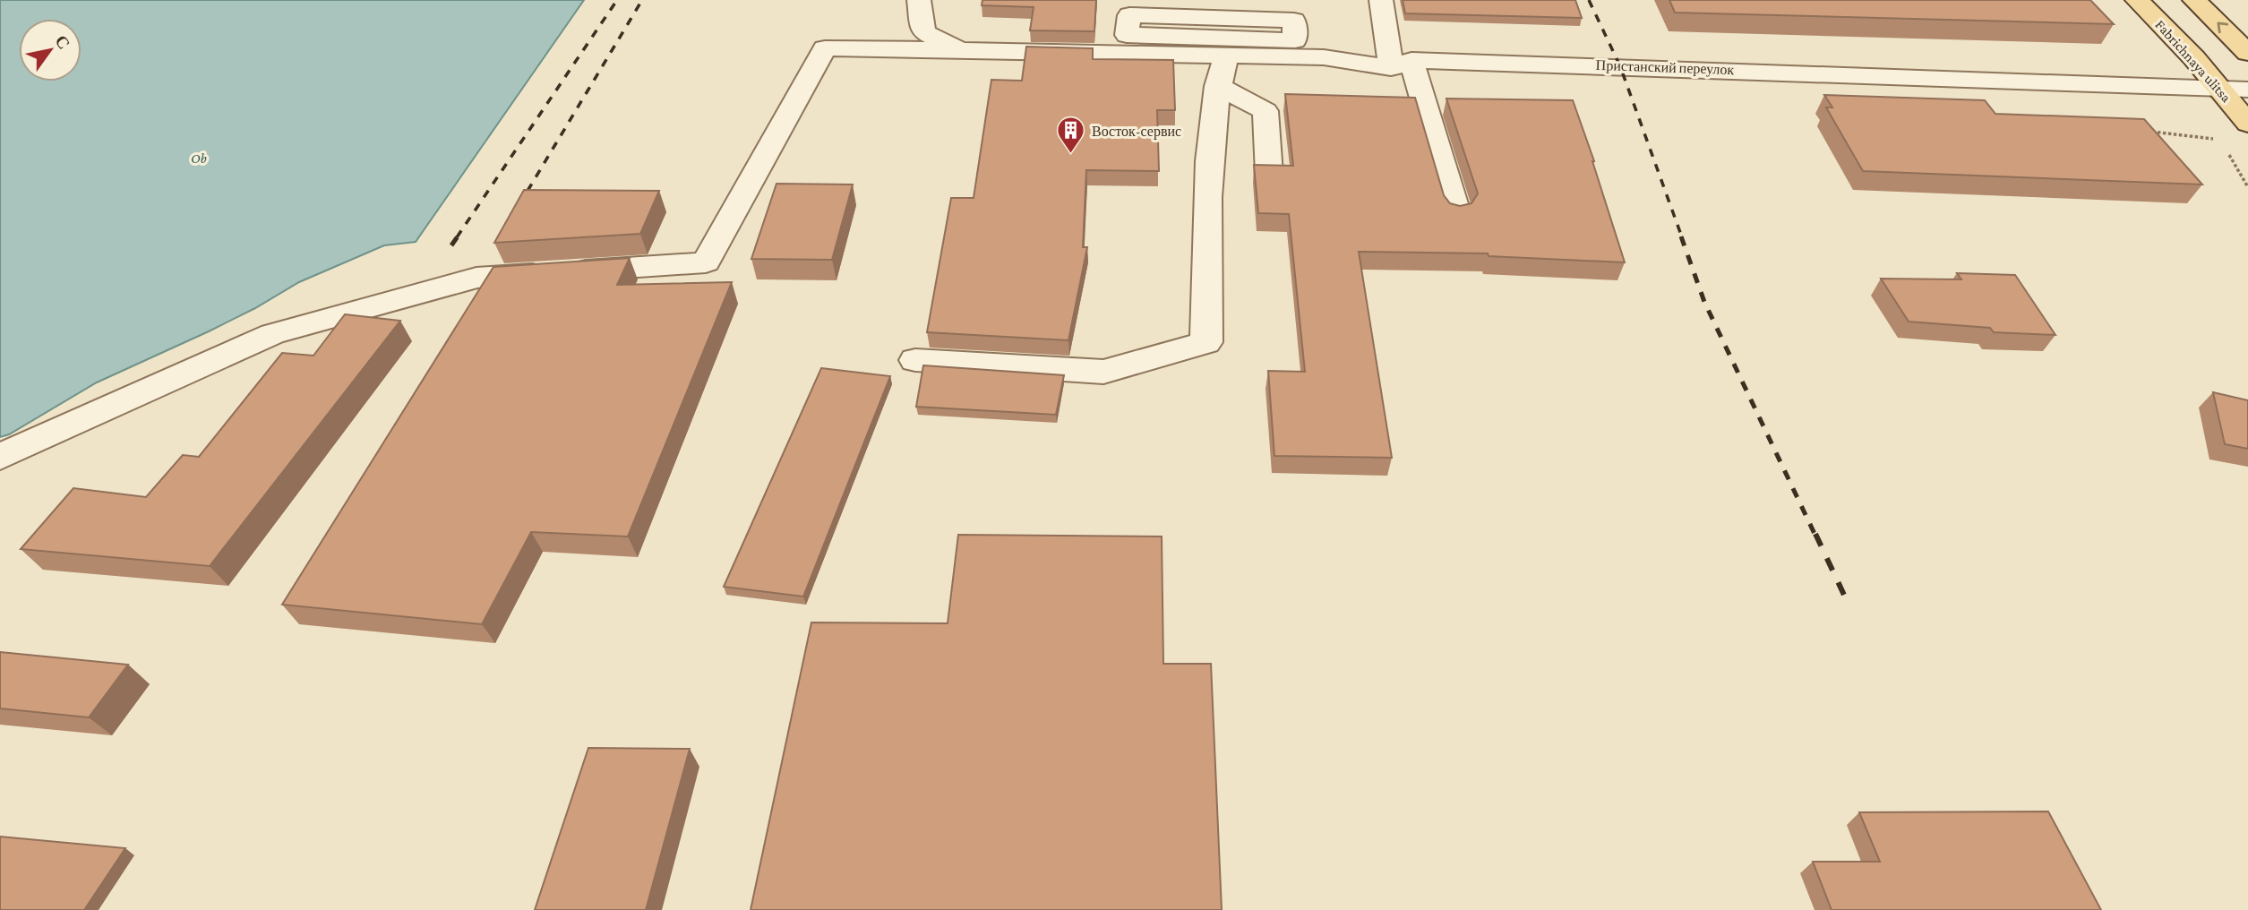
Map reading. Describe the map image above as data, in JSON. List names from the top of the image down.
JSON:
{
  "streets": {
    "main road": ["Fabrichnaya ulitsa"],
    "street": ["Пристанский переулок"]
  },
  "crossings": [
    ["Fabrichnaya ulitsa", "Пристанский переулок"]
  ],
  "water": ["Ob"],
  "places": {
    "building": ["Восток-сервис"]
  },
  "north": "top right"
}
